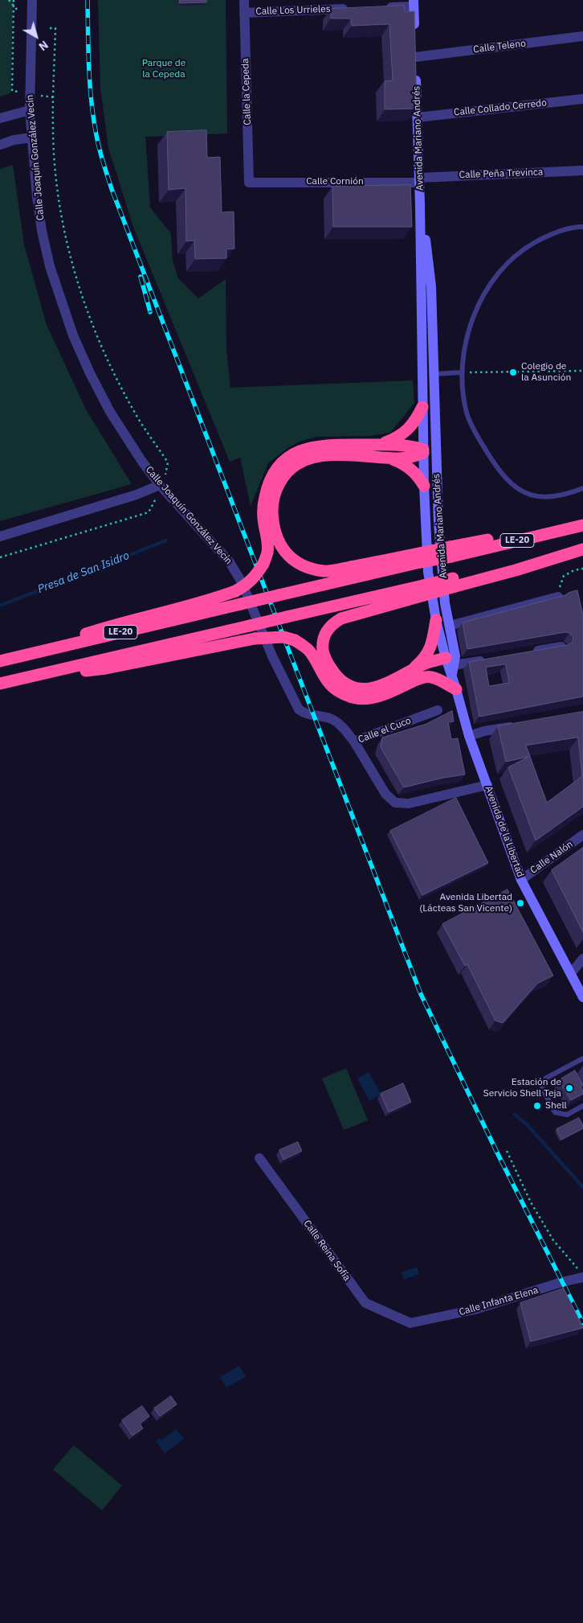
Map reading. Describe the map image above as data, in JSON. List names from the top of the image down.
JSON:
{
  "streets": {
    "highway": ["LE-20"],
    "main road": ["Avenida Mariano Andrés", "Avenida de la Libertad"],
    "street": [
      "Calle Los Urrieles",
      "Calle Teleno",
      "Calle la Cepeda",
      "Calle Collado Cerredo",
      "Calle Joaquín González Vecín",
      "Calle Peña Trevinca",
      "Calle Cornión",
      "Calle el Cuco",
      "Calle Nalón",
      "Calle Reina Sofía",
      "Calle Infanta Elena"
    ]
  },
  "crossings": [
    ["Calle Los Urrieles", "Calle la Cepeda"],
    ["Calle Teleno", "Avenida Mariano Andrés"],
    ["Calle la Cepeda", "Calle Cornión"],
    ["Calle Collado Cerredo", "Avenida Mariano Andrés"],
    ["Avenida Mariano Andrés", "Calle Peña Trevinca"],
    ["Avenida Mariano Andrés", "Calle Cornión"],
    ["Avenida Mariano Andrés", "Avenida de la Libertad"],
    ["Calle Joaquín González Vecín", "Calle el Cuco"],
    ["Calle Peña Trevinca", "Calle Cornión"],
    ["Calle el Cuco", "Avenida de la Libertad"],
    ["Avenida de la Libertad", "Calle Nalón"],
    ["Calle Reina Sofía", "Calle Infanta Elena"]
  ],
  "water": ["Presa de San Isidro"],
  "parks": ["Parque de la Cepeda"],
  "places": [
    "Colegio de la Asunción",
    "Avenida Libertad (Lácteas San Vicente)",
    "Estación de Servicio Shell Teja",
    "Shell"
  ],
  "north": "bottom right"
}
